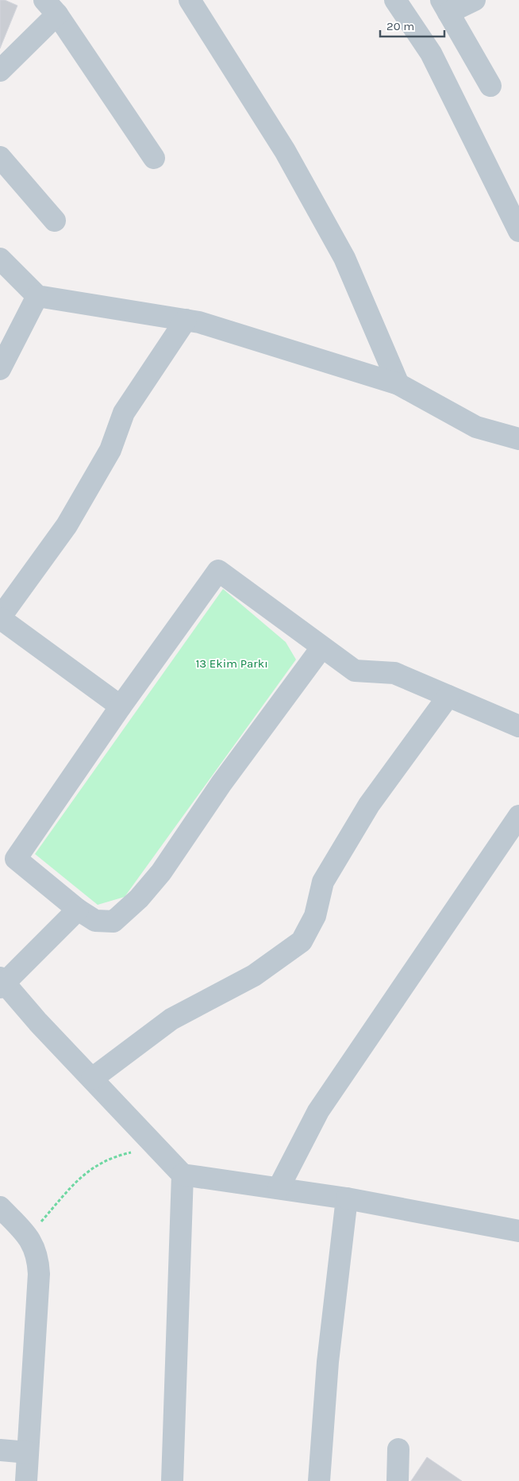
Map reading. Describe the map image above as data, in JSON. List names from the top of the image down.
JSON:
{
  "parks": ["13 Ekim Parkı"],
  "scale_bar": "20 m"
}
